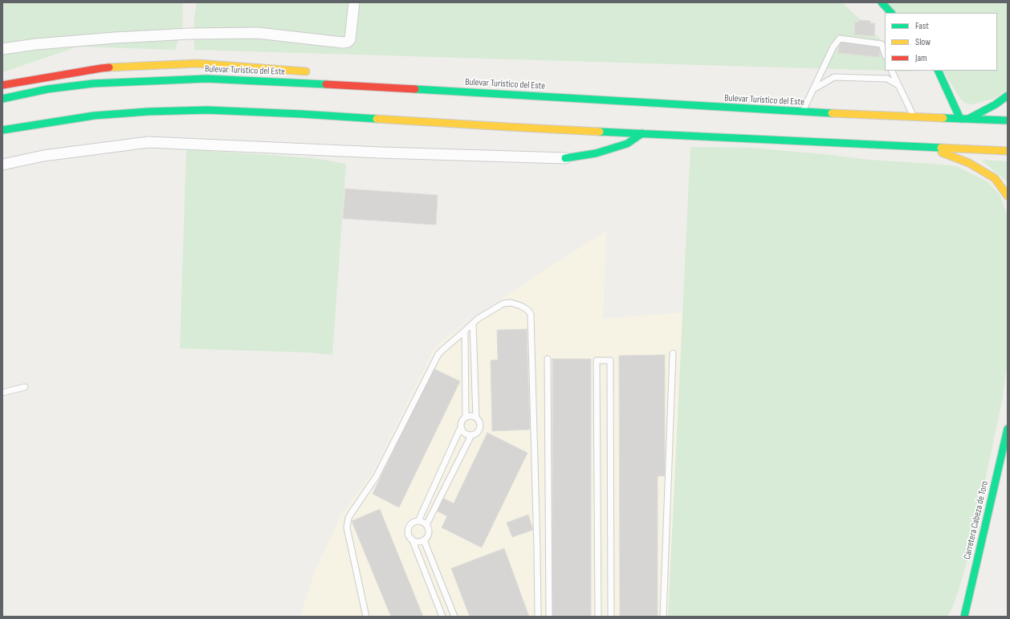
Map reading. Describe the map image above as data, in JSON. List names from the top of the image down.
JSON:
{
  "streets": {
    "main road": ["Bulevar Turístico del Este", "Carretera Cabeza de Toro"]
  },
  "legend": ["Fast", "Slow", "Jam"]
}
